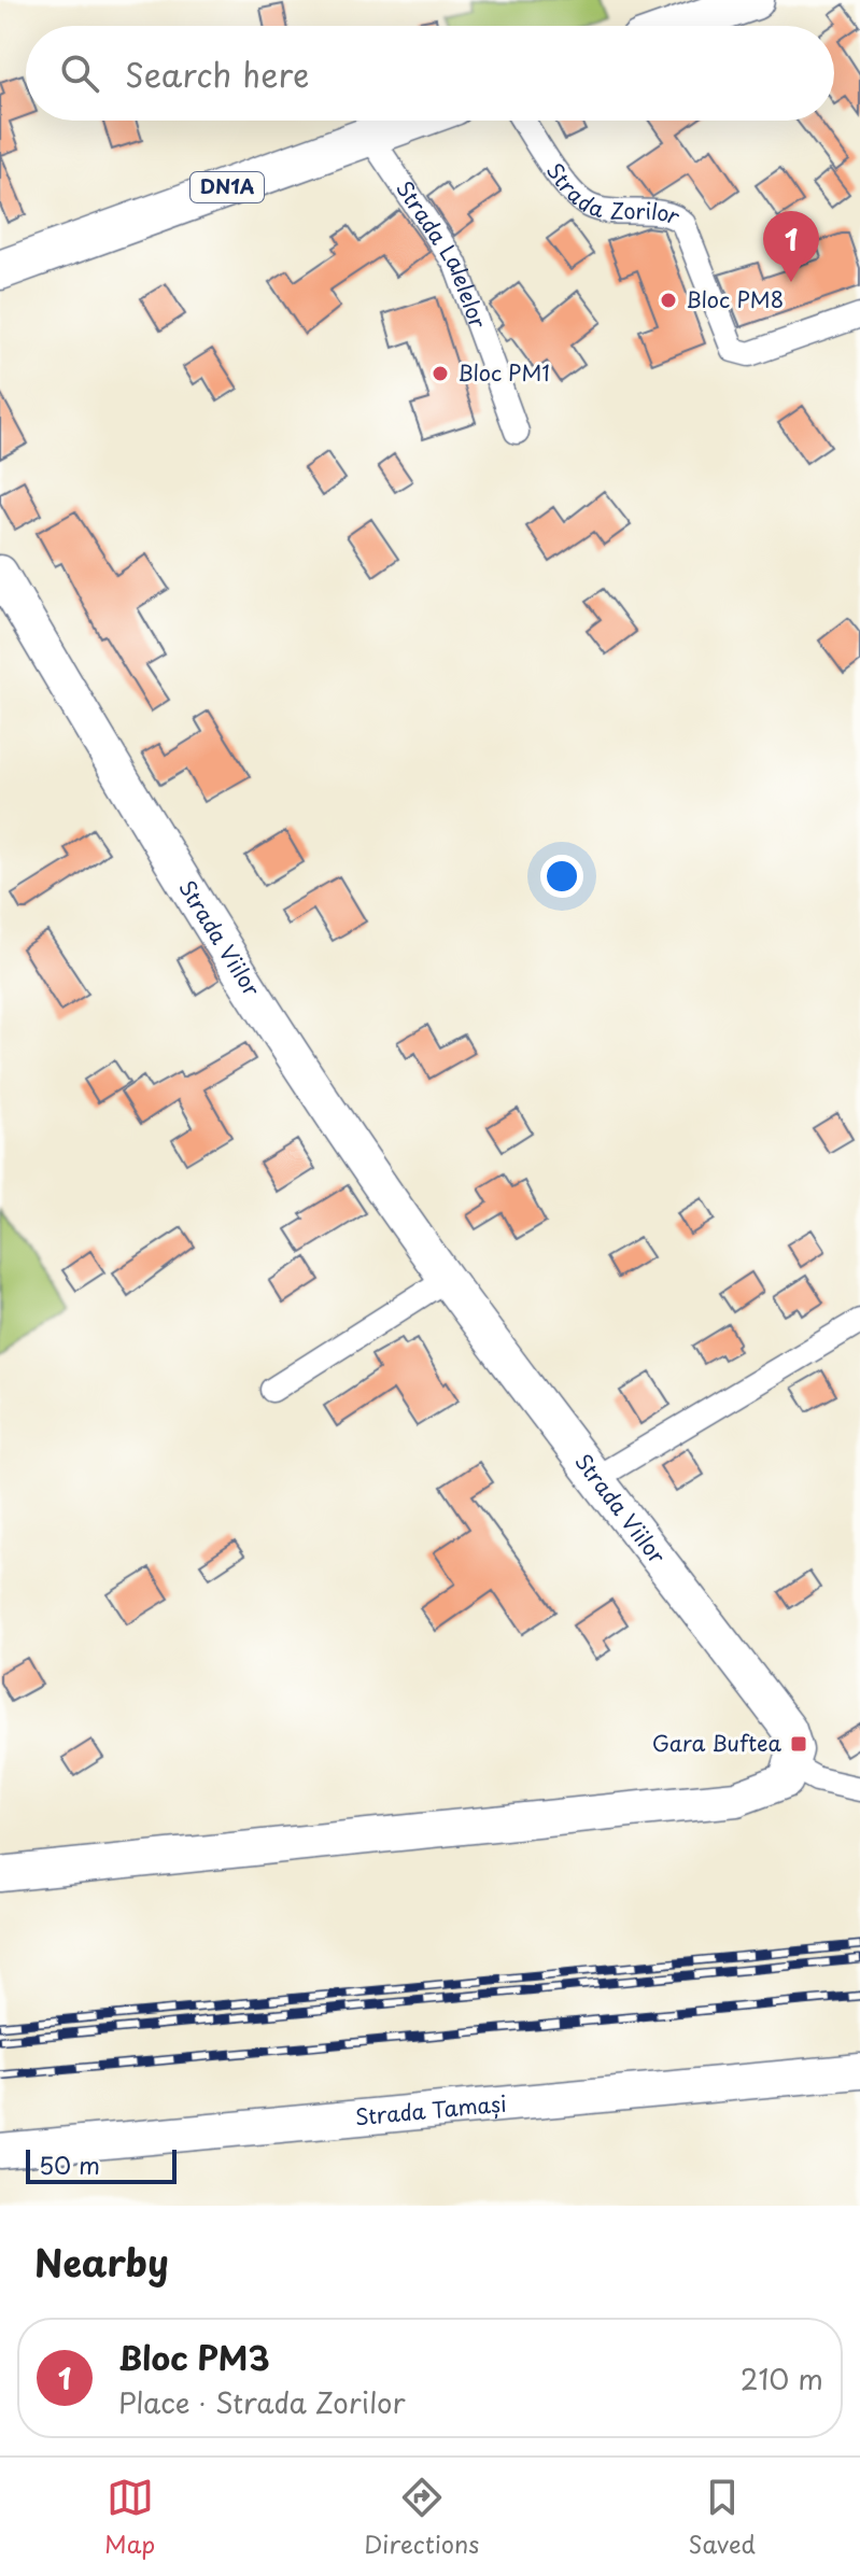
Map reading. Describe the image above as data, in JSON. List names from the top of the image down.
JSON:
{
  "streets": {
    "main road": ["DN1A", "Strada Viilor", "Strada Tamași"],
    "street": ["Strada Zorilor", "Strada Lalelelor"]
  },
  "crossings": [
    ["DN1A", "Strada Lalelelor"]
  ],
  "places": {
    "other": ["Bloc PM8", "Bloc PM1"],
    "transit": ["Gara Buftea"]
  },
  "scale_bar": "50 m",
  "page": {
    "search": "Search here",
    "pins": "1",
    "scale": "50 m",
    "heading": "Nearby",
    "list": [
      {
        "mark": "1",
        "name": "Bloc PM3",
        "note": "Place · Strada Zorilor",
        "value": "210 m"
      }
    ],
    "nav": ["Map", "Directions", "Saved"]
  }
}
